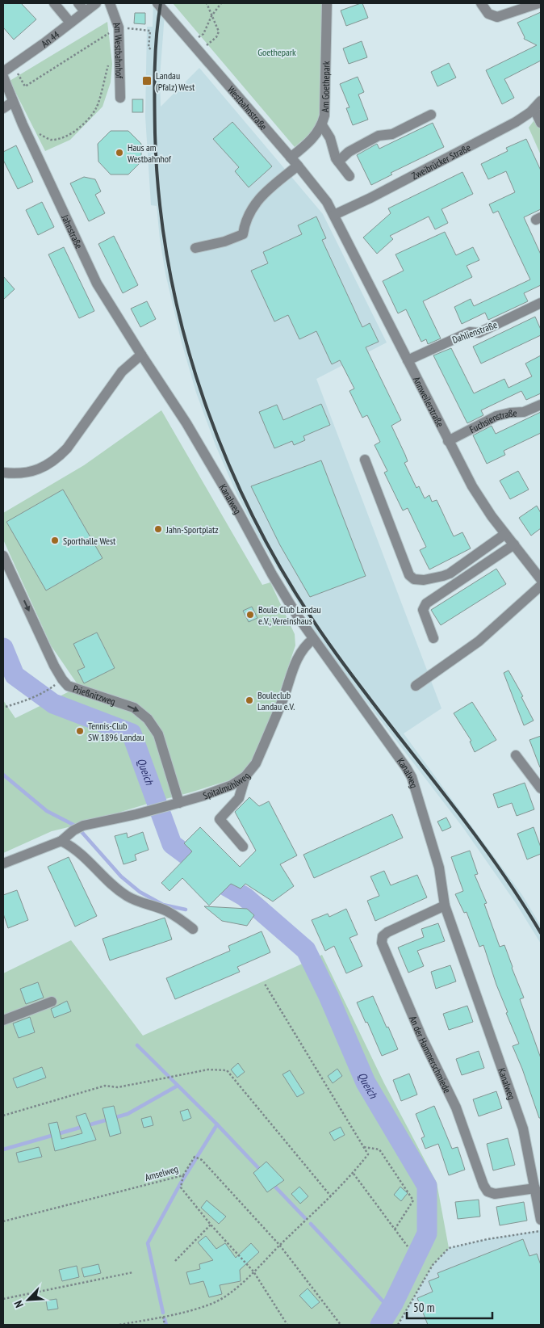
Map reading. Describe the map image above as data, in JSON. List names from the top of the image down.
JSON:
{
  "streets": {
    "street": [
      "An 44",
      "Am Westbahnhof",
      "Am Goethepark",
      "Westbahnstraße",
      "Zweibrücker Straße",
      "Jahnstraße",
      "Dahlienstraße",
      "Annweilerstraße",
      "Fuchsienstraße",
      "Kanalweg",
      "Prießnitzweg",
      "Spitalmühlweg",
      "An der Hammerschmiede"
    ],
    "path": ["Amselweg"]
  },
  "crossings": [
    ["Am Goethepark", "Westbahnstraße"],
    ["Westbahnstraße", "Zweibrücker Straße"],
    ["Westbahnstraße", "Annweilerstraße"],
    ["Zweibrücker Straße", "Annweilerstraße"],
    ["Jahnstraße", "Kanalweg"],
    ["Dahlienstraße", "Annweilerstraße"],
    ["Annweilerstraße", "Fuchsienstraße"],
    ["Kanalweg", "Spitalmühlweg"],
    ["Kanalweg", "An der Hammerschmiede"],
    ["Prießnitzweg", "Spitalmühlweg"]
  ],
  "one_way": ["Prießnitzweg"],
  "water": ["Queich"],
  "parks": ["Goethepark"],
  "places": {
    "transit": ["Landau (Pfalz) West"],
    "other": [
      "Haus am Westbahnhof",
      "Jahn-Sportplatz",
      "Sporthalle West",
      "Boule Club Landau e.V., Vereinshaus",
      "Bouleclub Landau e.V.",
      "Tennis-Club SW 1896 Landau"
    ]
  },
  "scale_bar": "50 m",
  "north": "bottom left"
}
